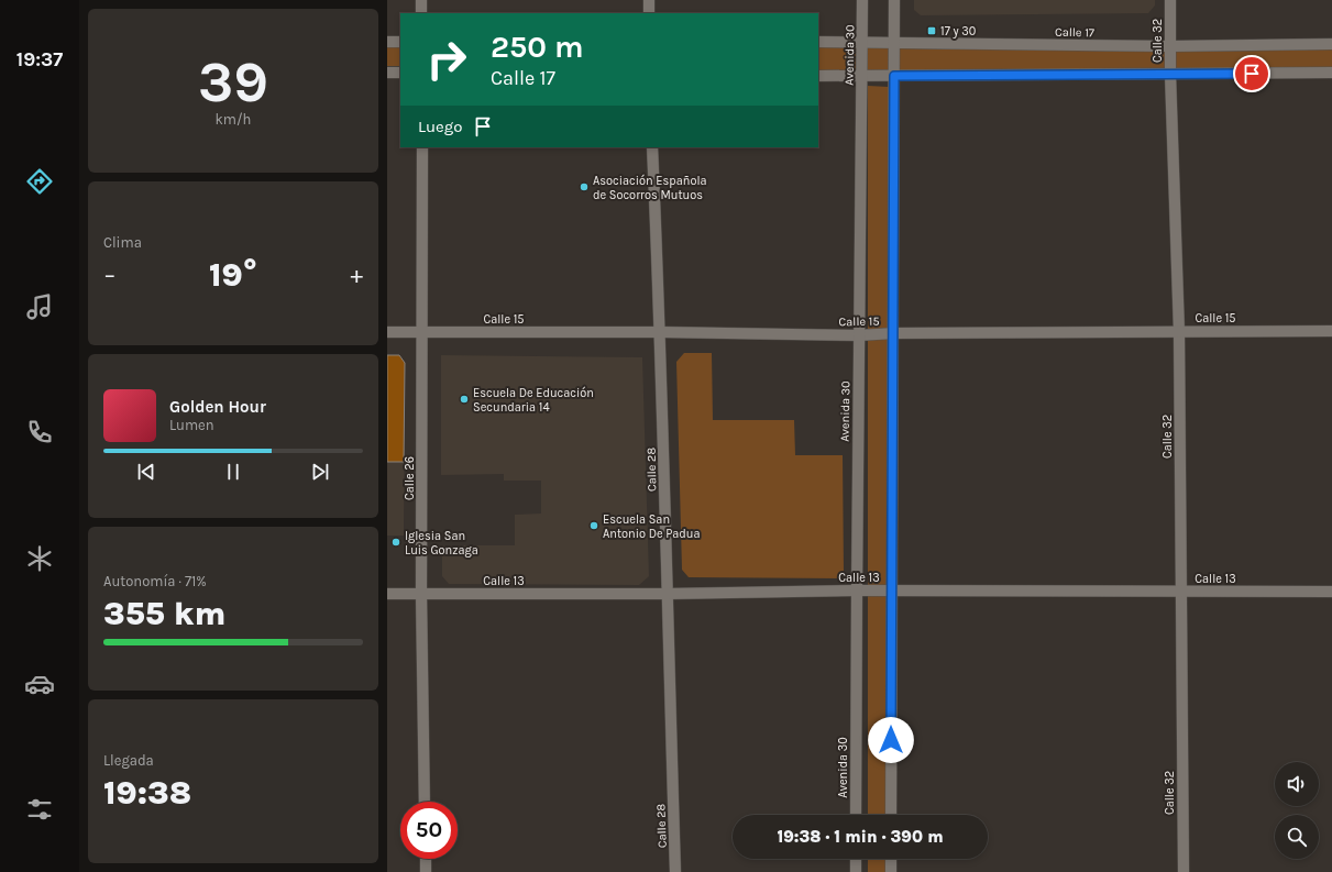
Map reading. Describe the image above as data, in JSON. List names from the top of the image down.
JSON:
{
  "streets": {
    "street": [
      "Calle 17",
      "Calle 32",
      "Avenida 30",
      "Calle 15",
      "Calle 28",
      "Calle 26",
      "Calle 13"
    ]
  },
  "crossings": [
    ["Calle 17", "Calle 32"],
    ["Calle 17", "Avenida 30"],
    ["Calle 32", "Calle 15"],
    ["Calle 32", "Calle 13"],
    ["Avenida 30", "Calle 15"],
    ["Avenida 30", "Calle 13"],
    ["Calle 15", "Calle 28"],
    ["Calle 15", "Calle 26"],
    ["Calle 28", "Calle 13"],
    ["Calle 26", "Calle 13"]
  ],
  "places": {
    "transit": ["17 y 30"],
    "other": [
      "Asociación Española de Socorros Mutuos",
      "Escuela De Educación Secundaria 14",
      "Escuela San Antonio De Padua",
      "Iglesia San Luis Gonzaga"
    ]
  },
  "page": {
    "tabs": "19:37",
    "tile": [
      ["39", "km/h"],
      "Clima",
      ["Autonomía · 71%", "355 km"],
      ["Llegada", "19:38"]
    ],
    "turn": ["250 m", "Calle 17"],
    "then": "Luego",
    "heat": ["−", "19°", "+"],
    "song": ["Golden Hour", "Lumen"],
    "limit": "50",
    "trip": "19:38 · 1 min · 390 m"
  }
}
